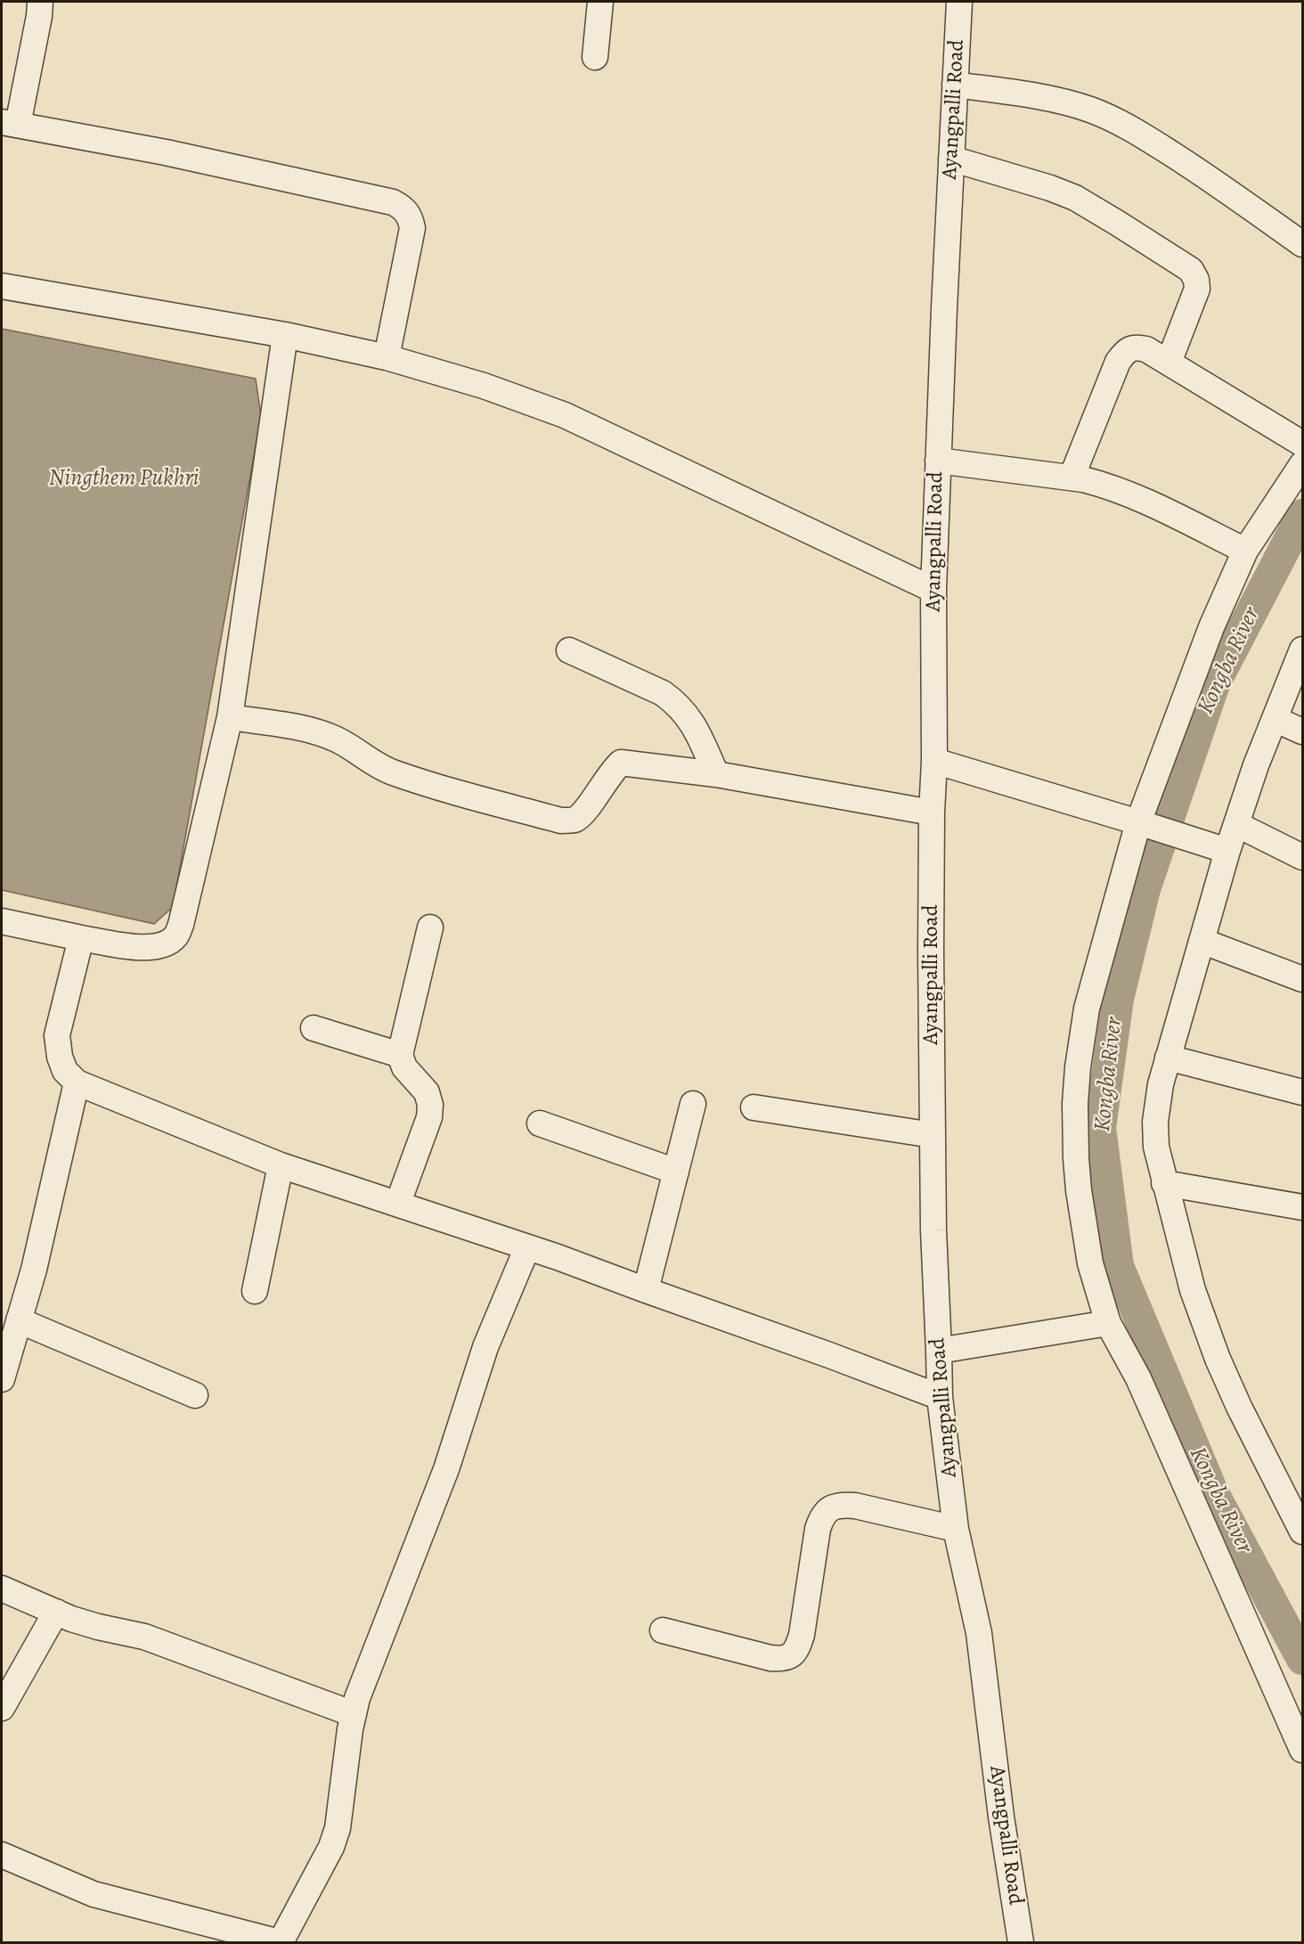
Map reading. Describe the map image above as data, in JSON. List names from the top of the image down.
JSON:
{
  "streets": {
    "street": ["Ayangpalli Road"]
  },
  "water": ["Ningthem Pukhri", "Kongba River"]
}
